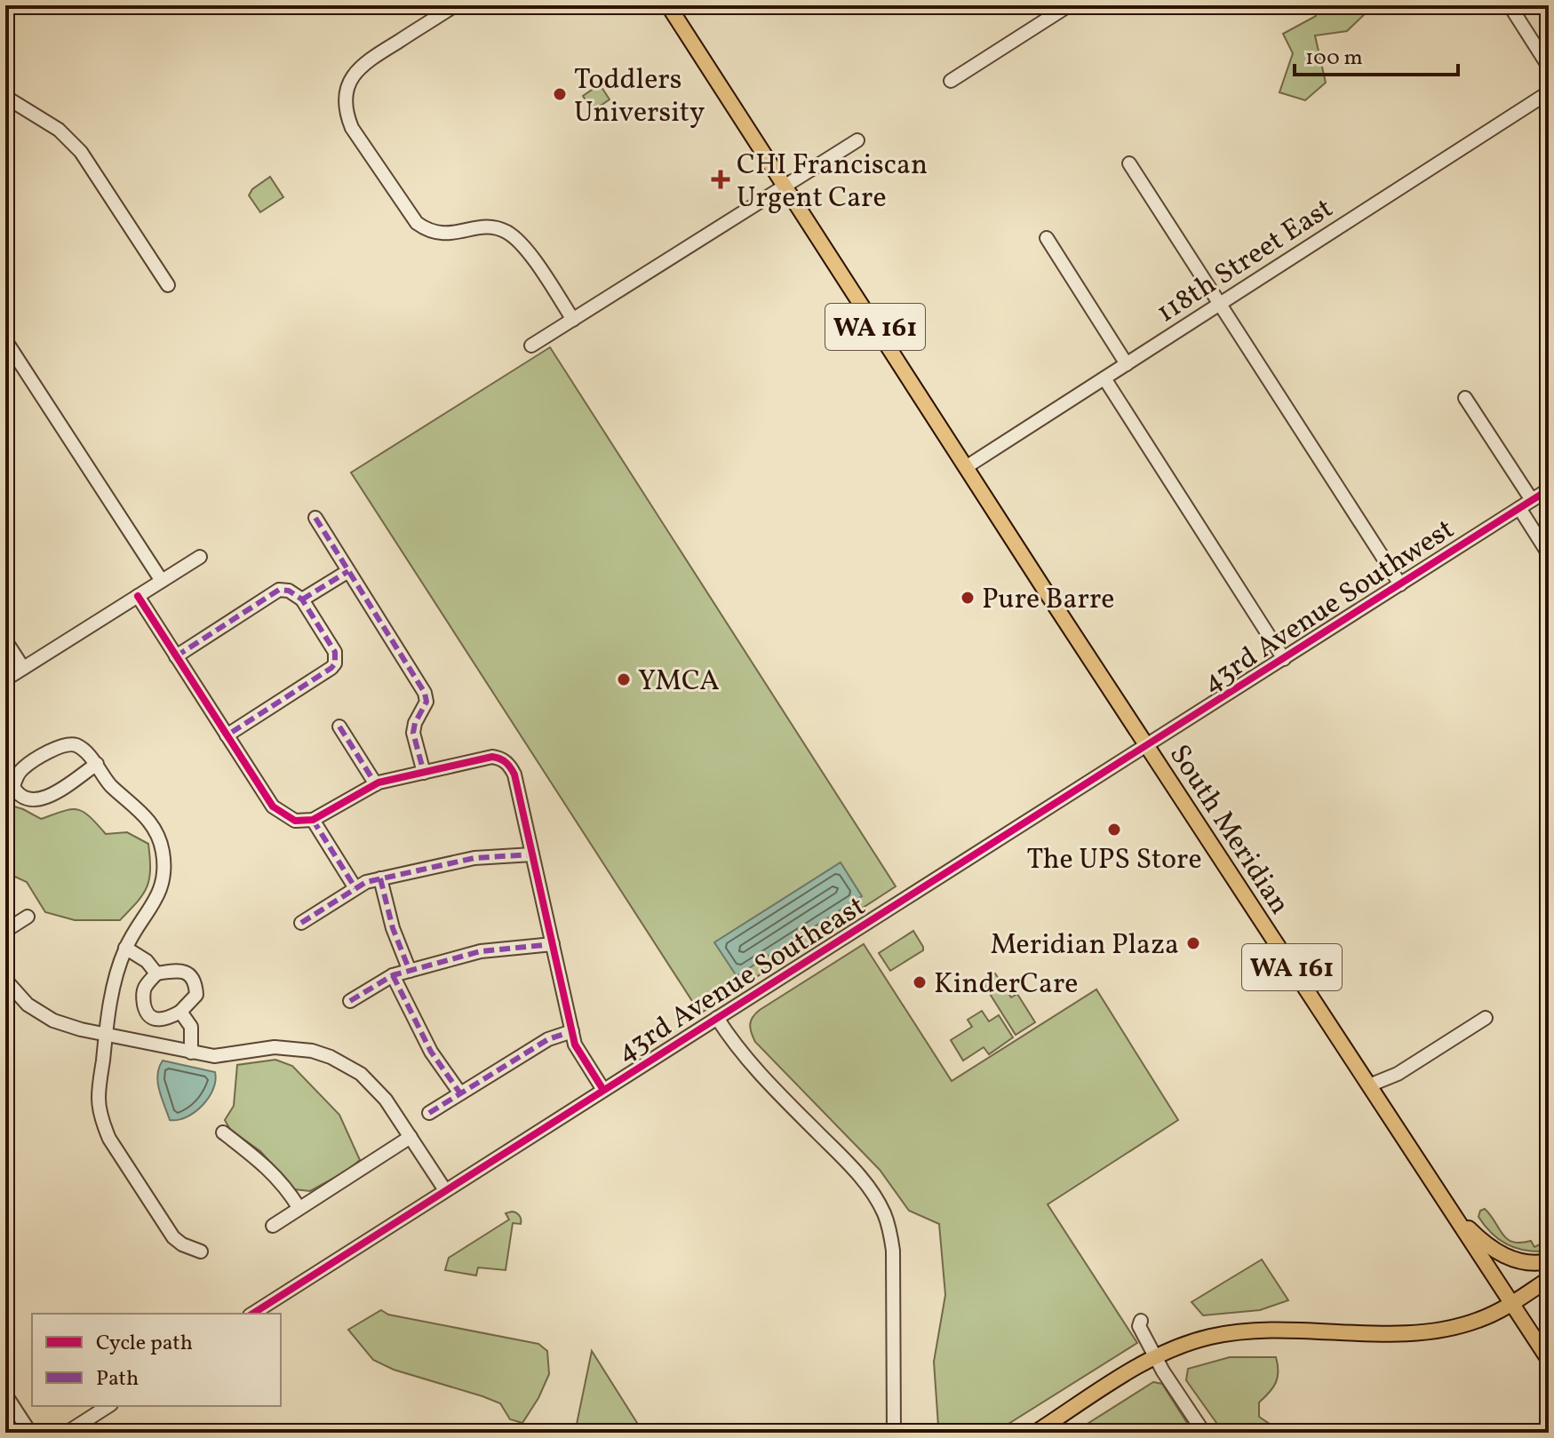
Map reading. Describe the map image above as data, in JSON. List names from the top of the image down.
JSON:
{
  "streets": {
    "main road": ["WA 161", "South Meridian"],
    "street": ["118th Street East", "43rd Avenue Southwest", "43rd Avenue Southeast"]
  },
  "crossings": [
    ["118th Street East", "WA 161"],
    ["118th Street East", "South Meridian"],
    ["WA 161", "South Meridian"],
    ["43rd Avenue Southwest", "South Meridian"],
    ["43rd Avenue Southwest", "43rd Avenue Southeast"],
    ["South Meridian", "43rd Avenue Southeast"]
  ],
  "places": {
    "other": [
      "Toddlers University",
      "Pure Barre",
      "YMCA",
      "The UPS Store",
      "Meridian Plaza",
      "KinderCare"
    ],
    "health": ["CHI Franciscan Urgent Care"]
  },
  "legend": ["Cycle path", "Path"],
  "scale_bar": "100 m"
}
